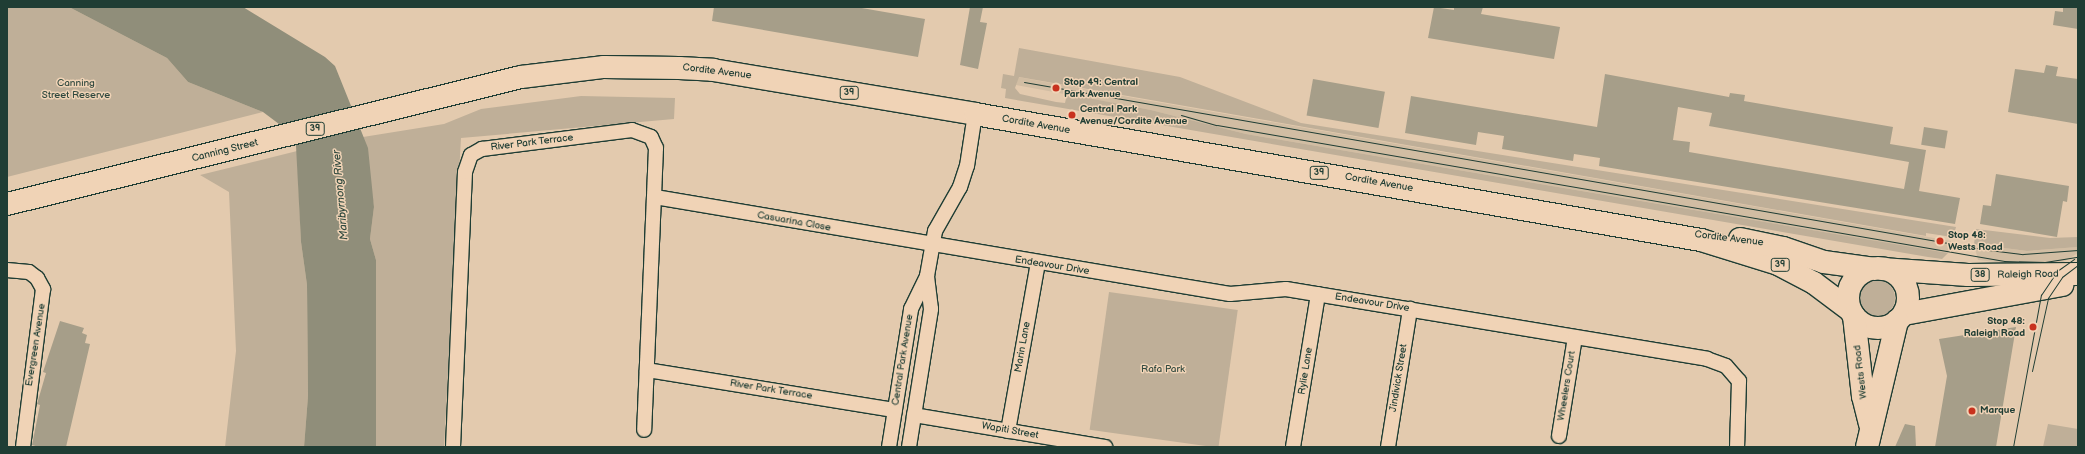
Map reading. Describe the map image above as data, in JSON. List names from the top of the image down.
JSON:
{
  "streets": {
    "main road": [
      "Cordite Avenue",
      "39",
      "Canning Street",
      "38",
      "Raleigh Road",
      "Wests Road"
    ],
    "street": [
      "River Park Terrace",
      "Casuarina Close",
      "Endeavour Drive",
      "Evergreen Avenue",
      "Marin Lane",
      "Central Park Avenue",
      "Rylie Lane",
      "Jindivick Street",
      "Wheelers Court",
      "Wapiti Street"
    ]
  },
  "crossings": [
    ["Cordite Avenue", "39"],
    ["Cordite Avenue", "Canning Street"],
    ["Cordite Avenue", "Raleigh Road"],
    ["Cordite Avenue", "Central Park Avenue"],
    ["Cordite Avenue", "Wests Road"],
    ["39", "Raleigh Road"],
    ["39", "Wests Road"],
    ["River Park Terrace", "Casuarina Close"],
    ["River Park Terrace", "Central Park Avenue"],
    ["Casuarina Close", "Endeavour Drive"],
    ["Casuarina Close", "Central Park Avenue"],
    ["Endeavour Drive", "Marin Lane"],
    ["Endeavour Drive", "Central Park Avenue"],
    ["Endeavour Drive", "Rylie Lane"],
    ["Endeavour Drive", "Jindivick Street"],
    ["Endeavour Drive", "Wheelers Court"],
    ["Raleigh Road", "Wests Road"],
    ["Marin Lane", "Wapiti Street"],
    ["Central Park Avenue", "Wapiti Street"]
  ],
  "water": ["Maribyrnong River"],
  "parks": ["Canning Street Reserve", "Rafa Park"],
  "places": [
    "Stop 49: Central Park Avenue",
    "Central Park Avenue/Cordite Avenue",
    "Stop 48: Wests Road",
    "Stop 48: Raleigh Road",
    "Marque"
  ]
}
